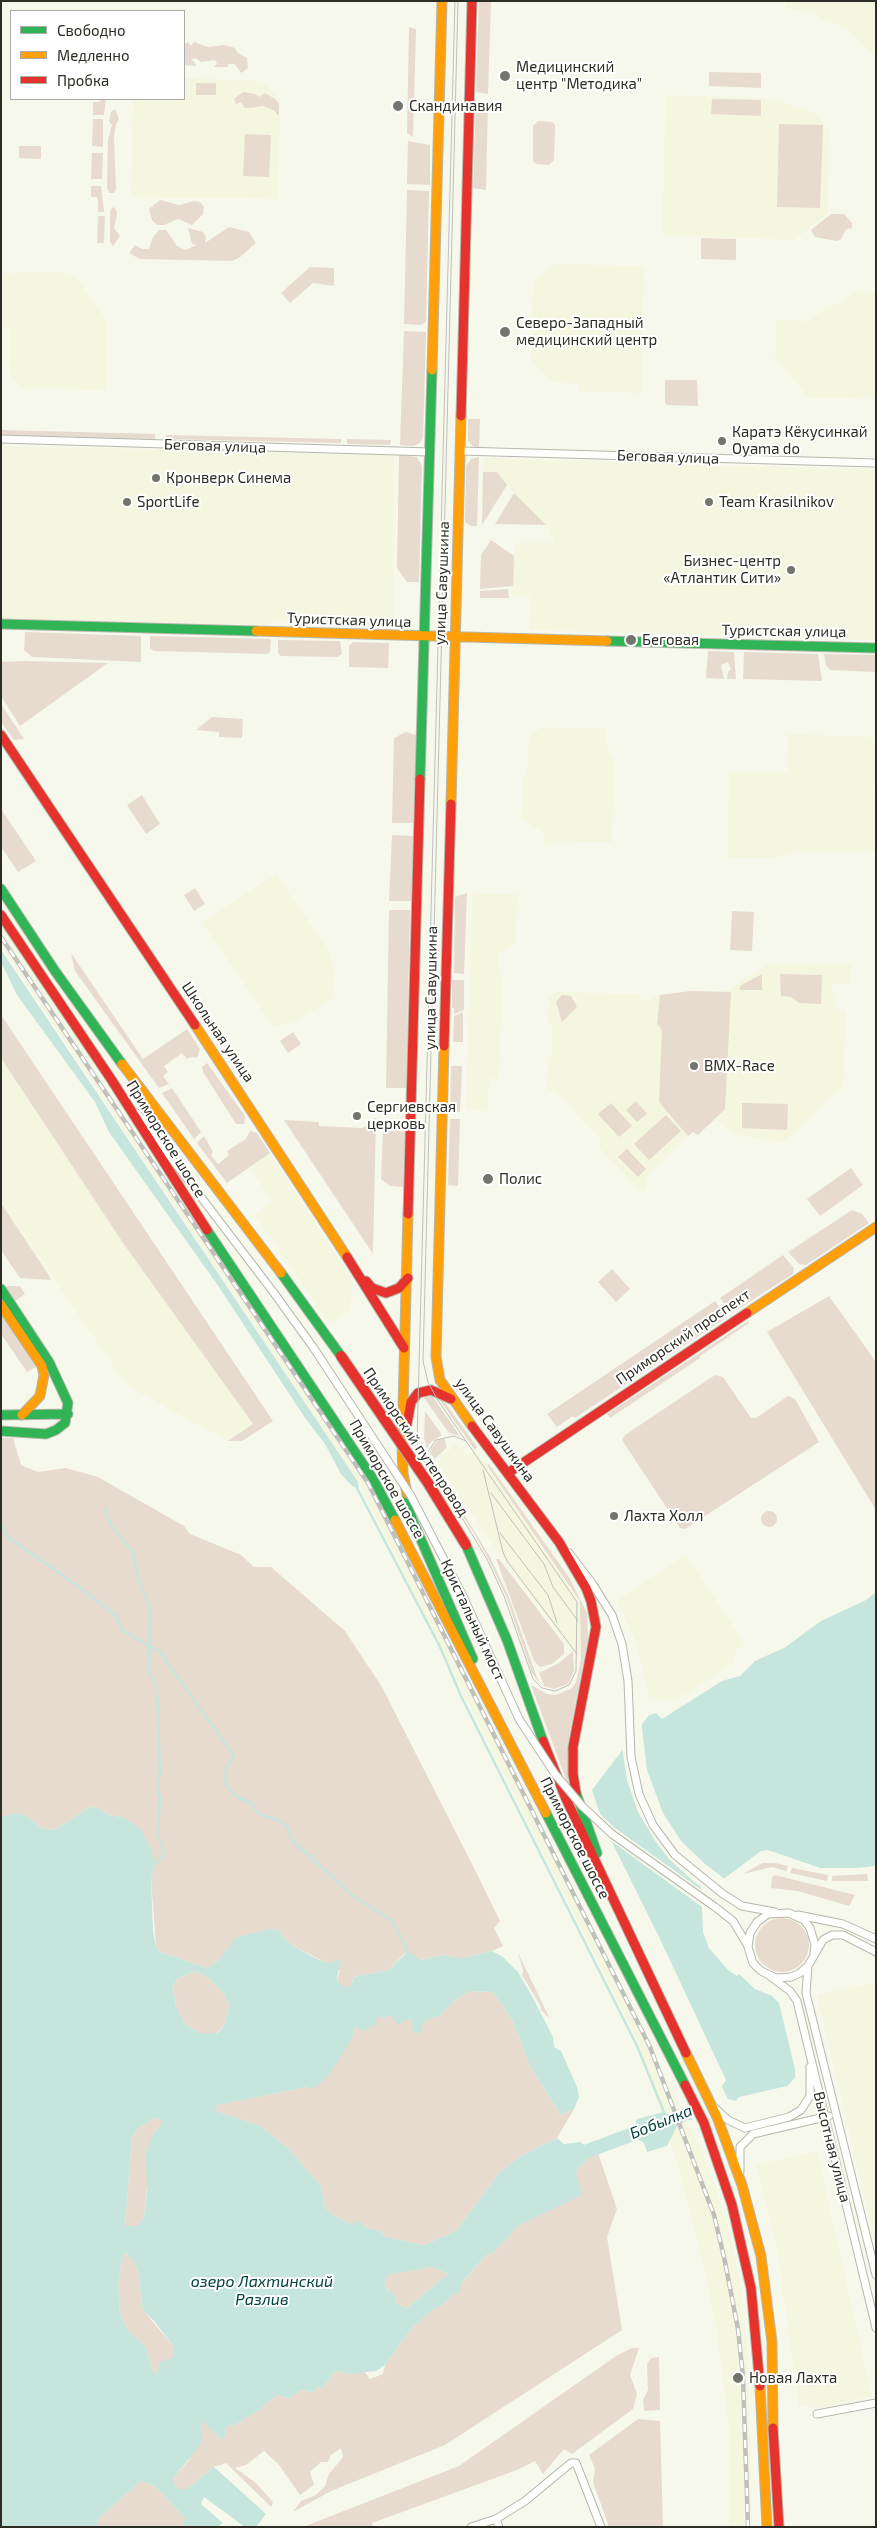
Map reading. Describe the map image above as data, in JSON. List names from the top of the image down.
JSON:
{
  "streets": {
    "main road": [
      "улица Савушкина",
      "Туристская улица",
      "Школьная улица",
      "Приморское шоссе",
      "Приморский проспект",
      "Приморский путепровод"
    ],
    "street": ["Беговая улица", "Кристальный мост", "Высотная улица"]
  },
  "crossings": [
    ["Беговая улица", "улица Савушкина"],
    ["улица Савушкина", "Туристская улица"],
    ["улица Савушкина", "Школьная улица"],
    ["улица Савушкина", "Приморское шоссе"],
    ["улица Савушкина", "Приморский проспект"],
    ["Приморское шоссе", "Приморский путепровод"],
    ["Приморское шоссе", "Кристальный мост"],
    ["Кристальный мост", "Высотная улица"]
  ],
  "water": ["Бобылка", "озеро Лахтинский Разлив"],
  "places": [
    "Медицинский центр \"Методика\"",
    "Скандинавия",
    "Северо-Западный медицинский центр",
    "Каратэ Кёкусинкай Oyama do",
    "Кронверк Синема",
    "SportLife",
    "Team Krasilnikov",
    "Бизнес-центр «Атлантик Сити»",
    "Беговая",
    "BMX-Race",
    "Сергиевская церковь",
    "Полис",
    "Лахта Холл",
    "Новая Лахта"
  ],
  "legend": ["Свободно", "Медленно", "Пробка"]
}
